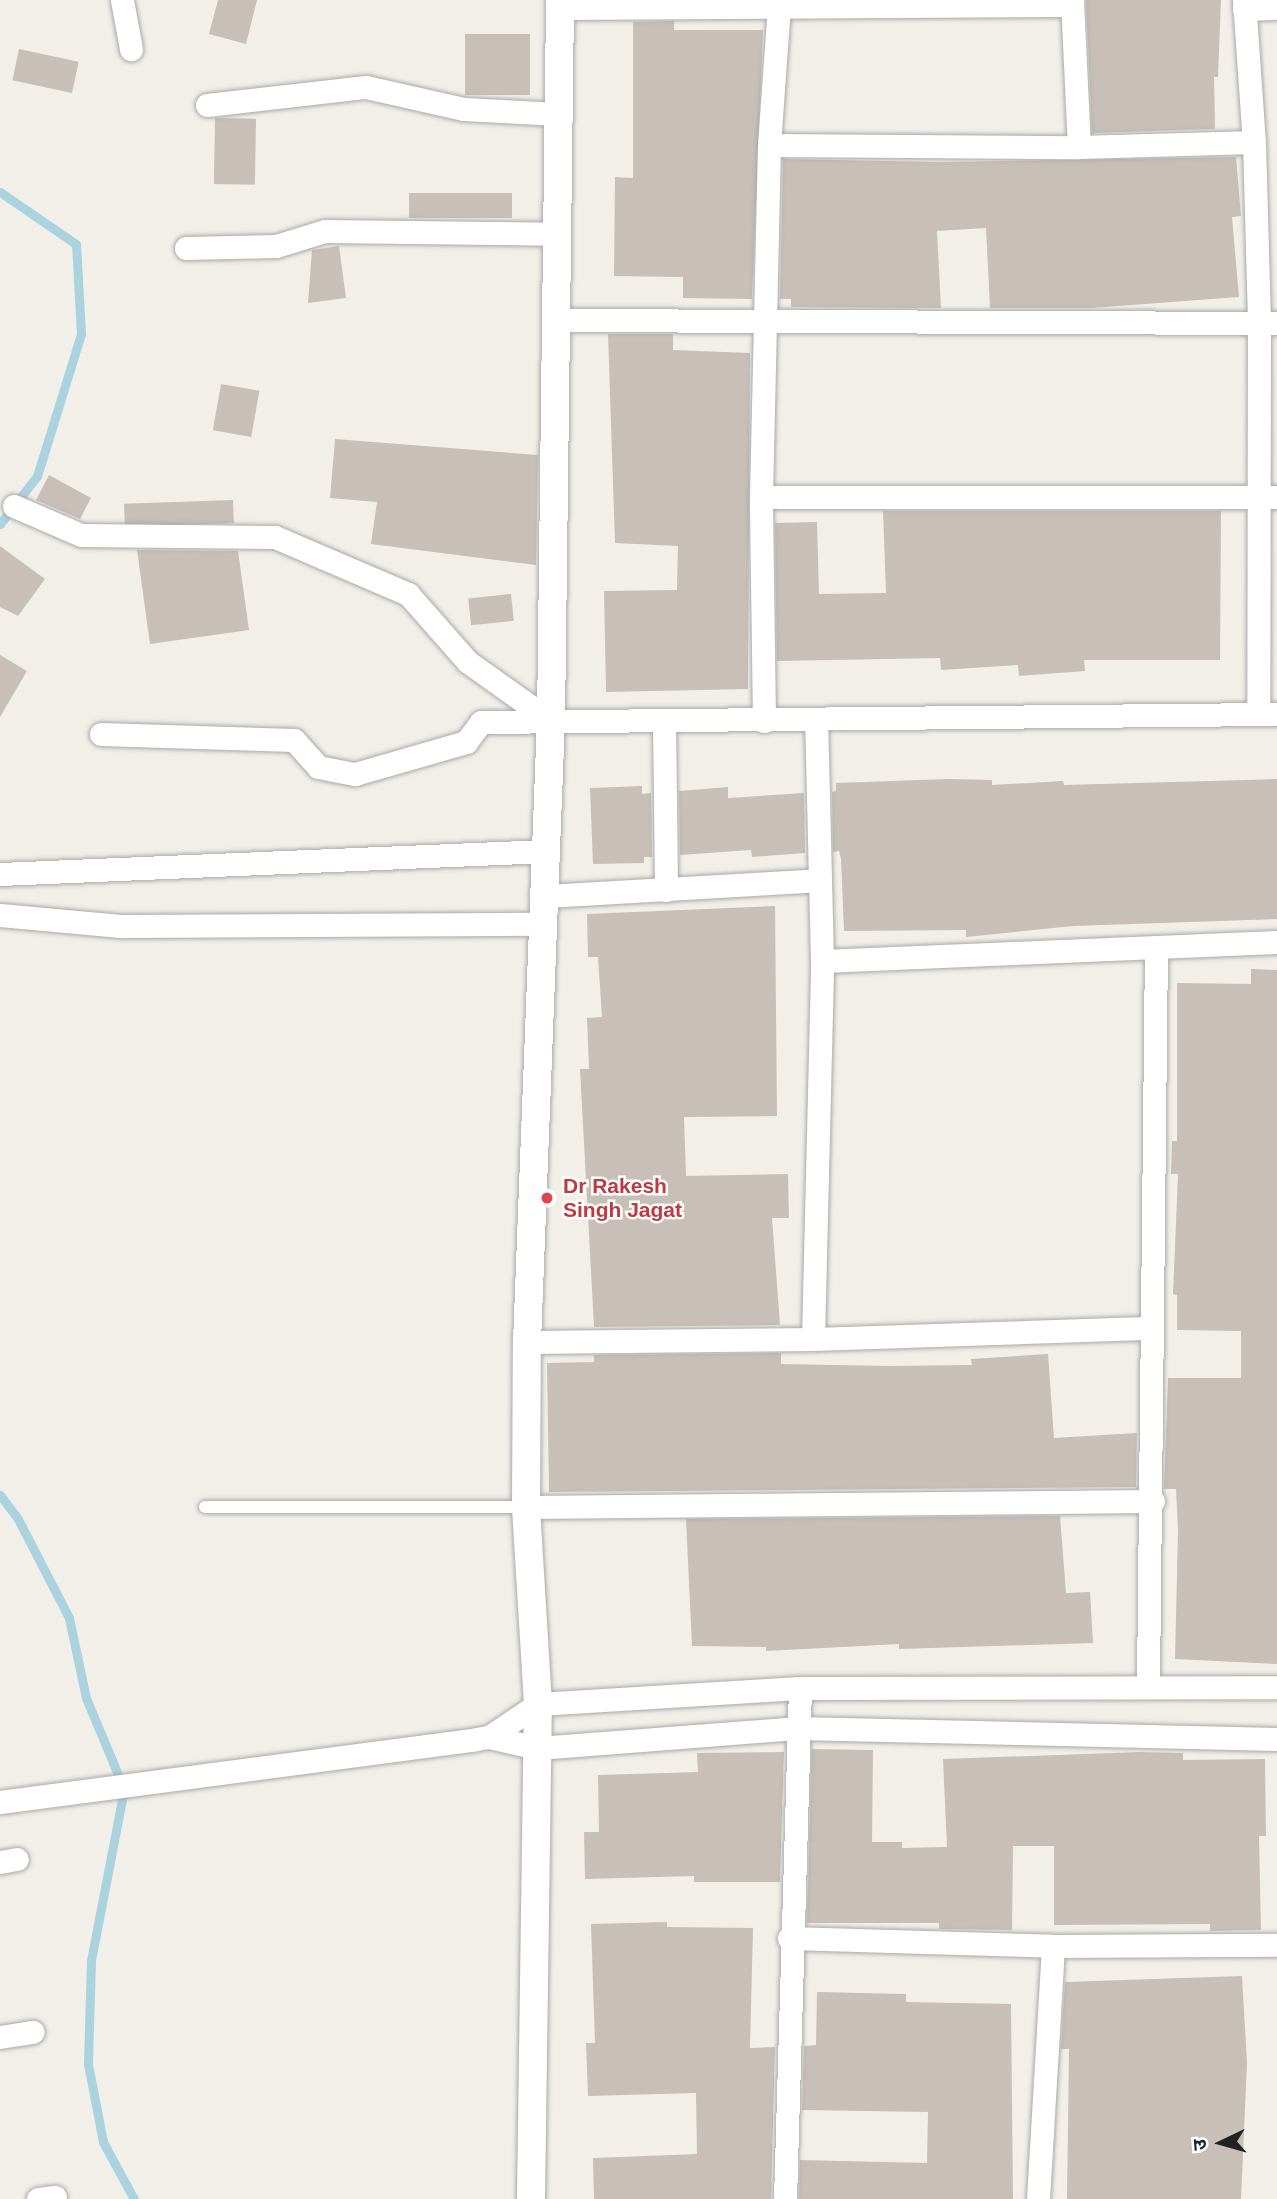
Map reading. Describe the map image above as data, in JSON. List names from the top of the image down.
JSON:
{
  "places": ["Dr Rakesh Singh Jagat"],
  "north": "left"
}
